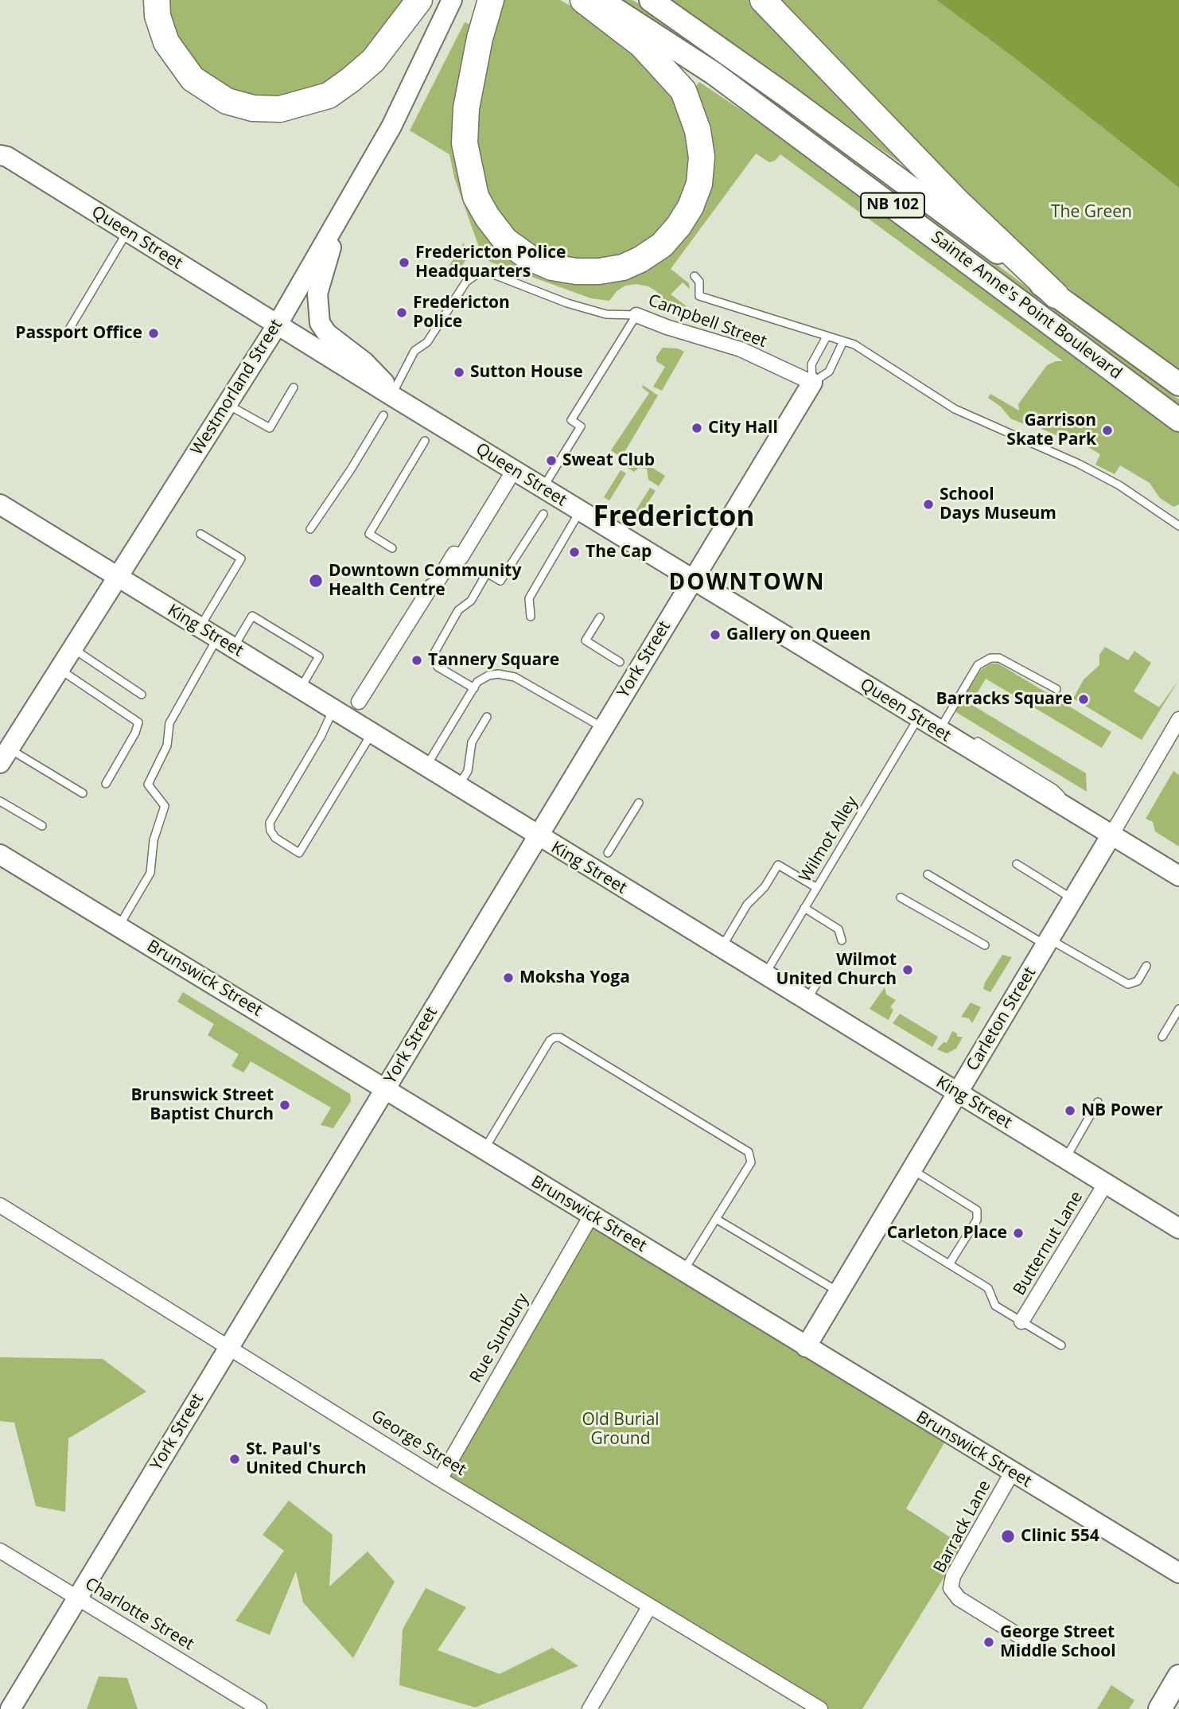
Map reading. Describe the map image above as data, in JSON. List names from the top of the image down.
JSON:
{
  "streets": {
    "main road": [
      "NB 102",
      "Queen Street",
      "Sainte Anne's Point Boulevard",
      "Westmorland Street",
      "King Street",
      "York Street",
      "Brunswick Street",
      "Carleton Street"
    ],
    "street": [
      "Campbell Street",
      "Butternut Lane",
      "Rue Sunbury",
      "George Street",
      "Barrack Lane",
      "Charlotte Street"
    ],
    "lane": ["Wilmot Alley"]
  },
  "crossings": [
    ["Queen Street", "Campbell Street"],
    ["Queen Street", "Westmorland Street"],
    ["Queen Street", "York Street"],
    ["Queen Street", "Wilmot Alley"],
    ["Queen Street", "Carleton Street"],
    ["Campbell Street", "York Street"],
    ["Westmorland Street", "King Street"],
    ["King Street", "York Street"],
    ["King Street", "Wilmot Alley"],
    ["King Street", "Carleton Street"],
    ["King Street", "Butternut Lane"],
    ["York Street", "Brunswick Street"],
    ["York Street", "George Street"],
    ["York Street", "Charlotte Street"],
    ["Brunswick Street", "Carleton Street"],
    ["Brunswick Street", "Rue Sunbury"],
    ["Brunswick Street", "Barrack Lane"],
    ["Rue Sunbury", "George Street"]
  ],
  "districts": ["Fredericton", "DOWNTOWN"],
  "parks": ["The Green", "Old Burial Ground"],
  "places": [
    "Fredericton Police Headquarters",
    "Fredericton Police",
    "Passport Office",
    "Sutton House",
    "City Hall",
    "Garrison Skate Park",
    "Sweat Club",
    "School Days Museum",
    "The Cap",
    "Downtown Community Health Centre",
    "Gallery on Queen",
    "Tannery Square",
    "Barracks Square",
    "Wilmot United Church",
    "Moksha Yoga",
    "Brunswick Street Baptist Church",
    "NB Power",
    "Carleton Place",
    "St. Paul's United Church",
    "Clinic 554",
    "George Street Middle School"
  ]
}
